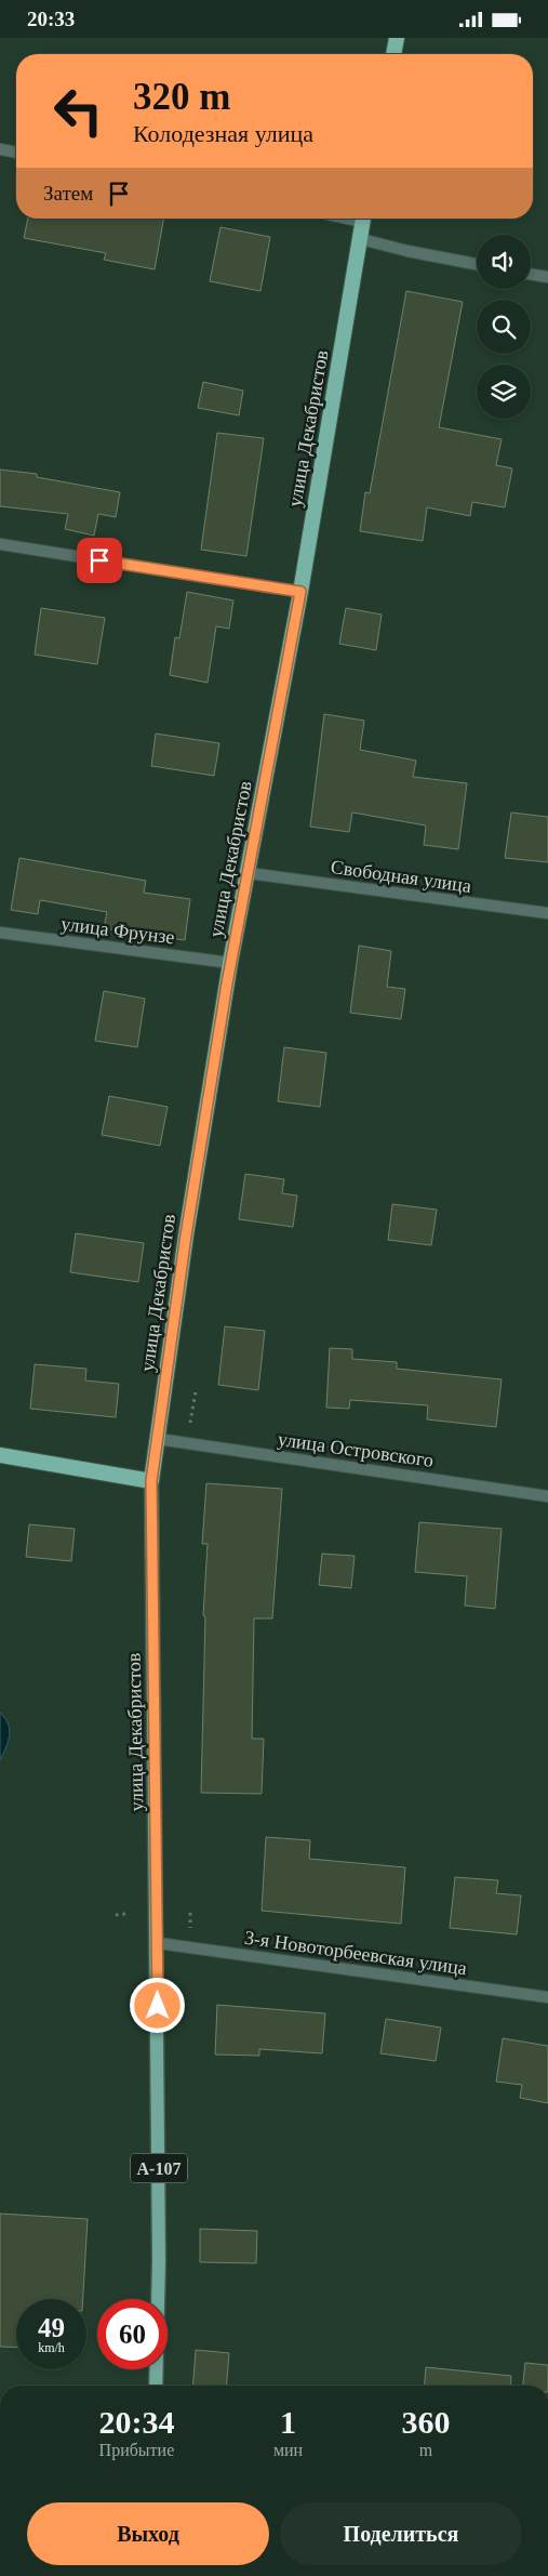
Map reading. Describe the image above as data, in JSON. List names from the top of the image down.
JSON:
{
  "streets": {
    "highway": ["улица Декабристов", "А-107"],
    "street": [
      "Свободная улица",
      "улица Фрунзе",
      "улица Островского",
      "3-я Новоторбеевская улица"
    ]
  },
  "crossings": [
    ["улица Декабристов", "Свободная улица"],
    ["улица Декабристов", "улица Фрунзе"],
    ["улица Декабристов", "улица Островского"],
    ["улица Декабристов", "3-я Новоторбеевская улица"]
  ],
  "page": {
    "status": "20:33",
    "turn": ["320 m", "Колодезная улица"],
    "then": "Затем",
    "speed": "49 km/h",
    "limit": "60",
    "eta": [
      "20:34",
      "Прибытие",
      "1",
      "мин",
      "360",
      "m"
    ],
    "buttons": ["Выход", "Поделиться"]
  }
}
